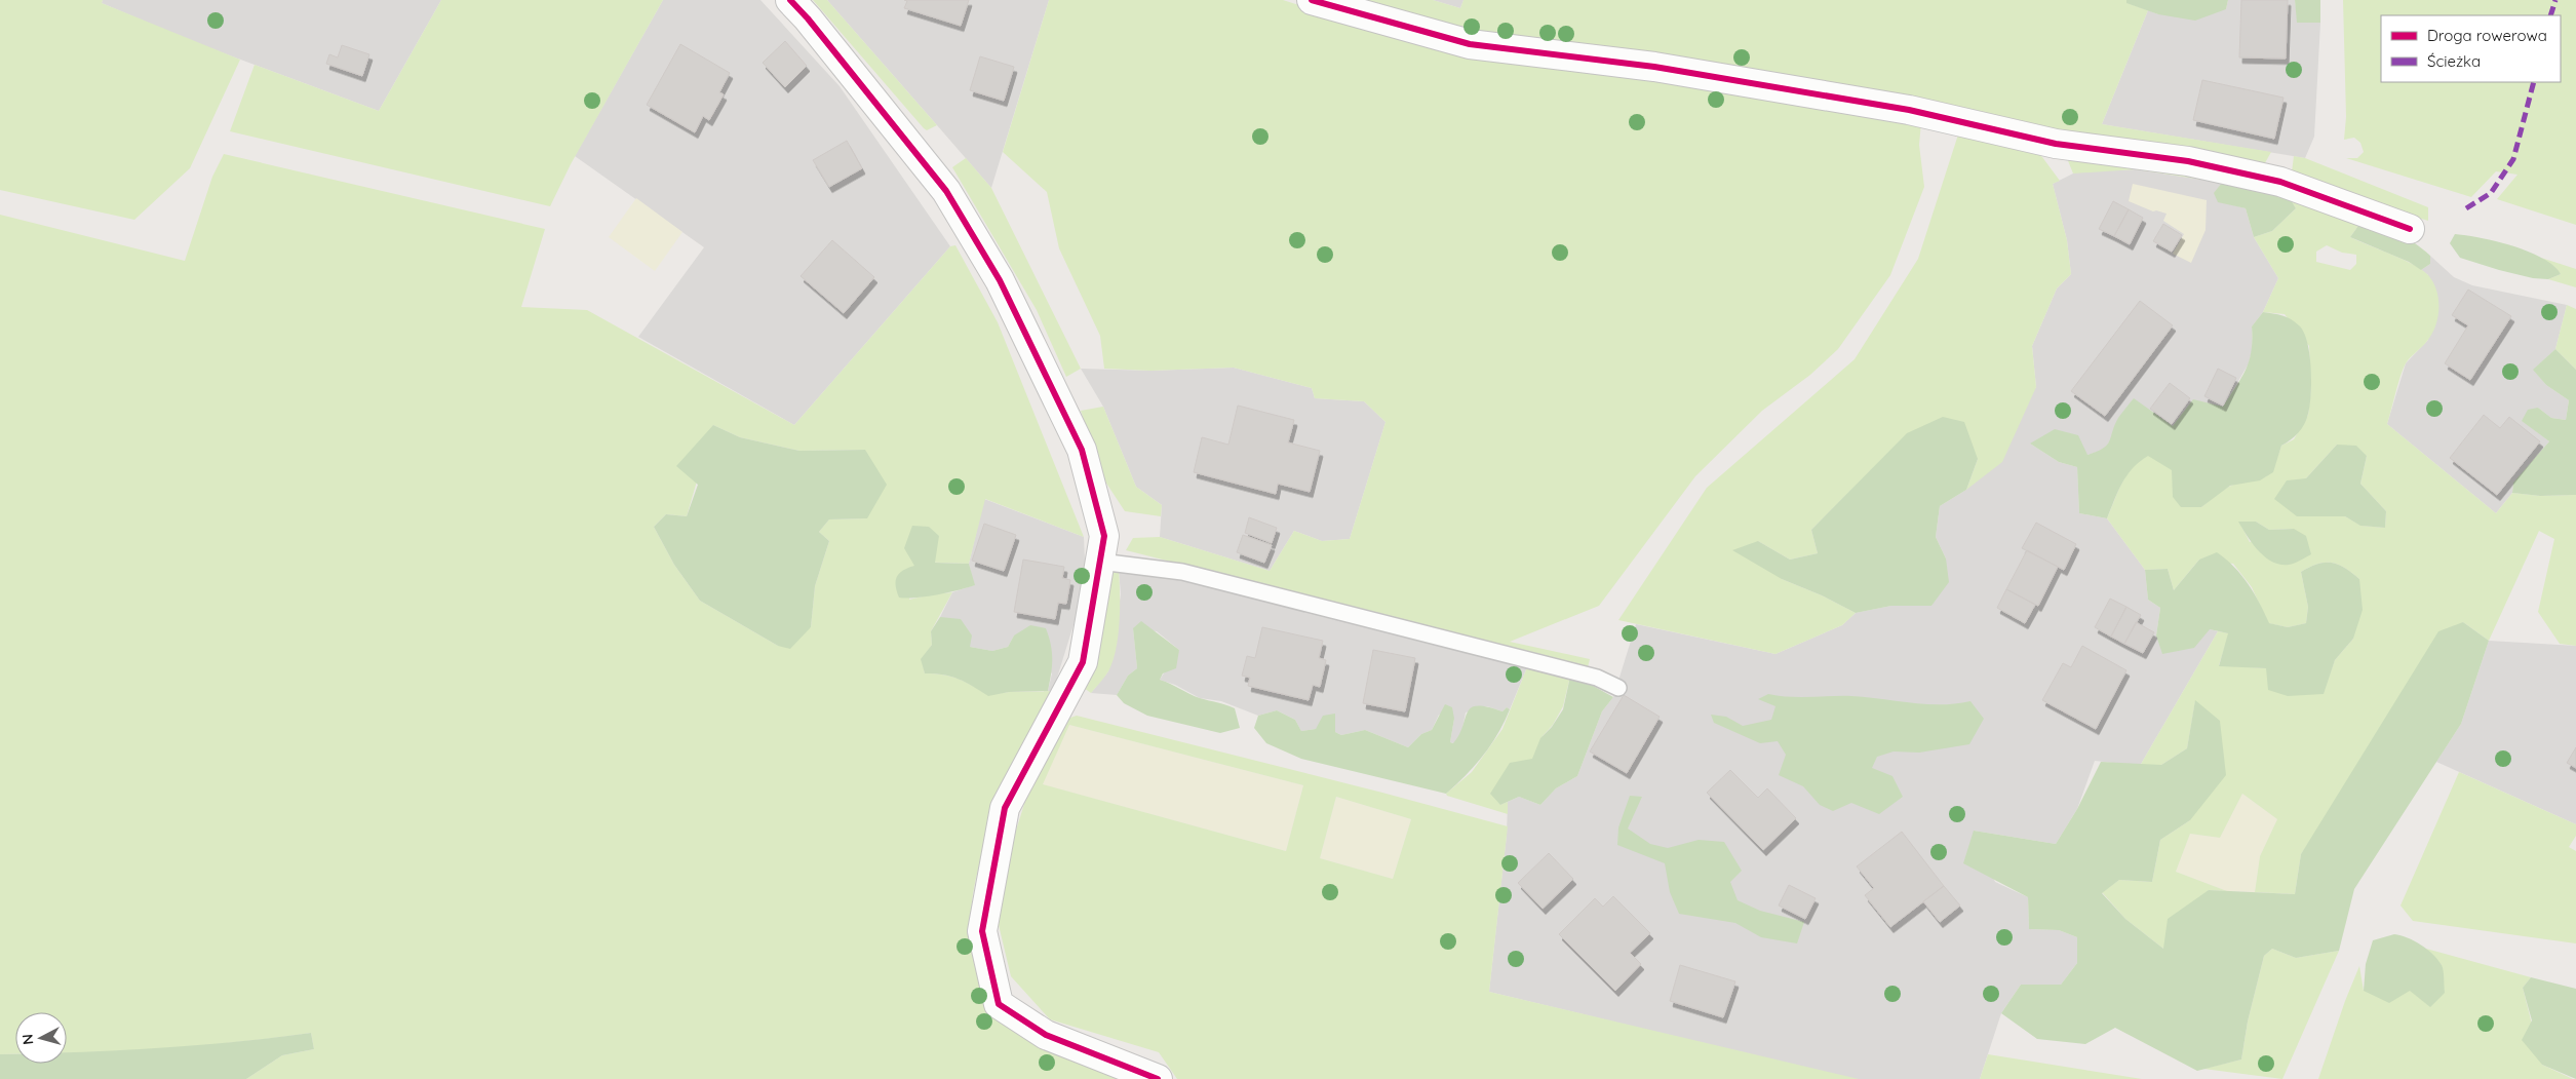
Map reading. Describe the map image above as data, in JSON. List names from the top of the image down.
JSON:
{
  "legend": ["Droga rowerowa", "Ścieżka"],
  "north": "left"
}
